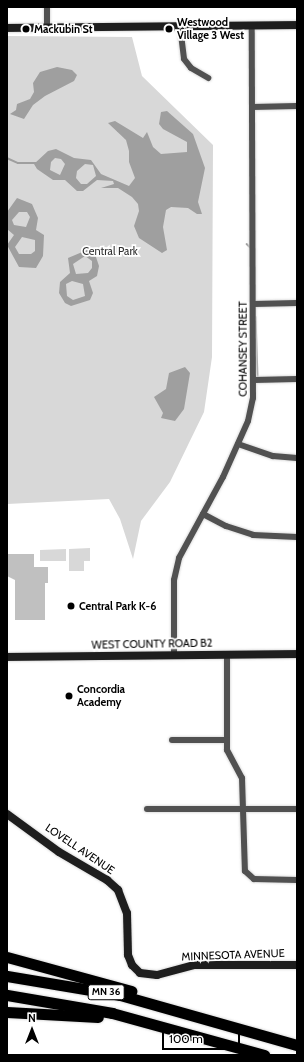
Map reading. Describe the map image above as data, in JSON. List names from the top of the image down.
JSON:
{
  "streets": {
    "highway": ["MN 36"],
    "street": [
      "COHANSEY STREET",
      "WEST COUNTY ROAD B2",
      "LOVELL AVENUE",
      "MINNESOTA AVENUE"
    ]
  },
  "crossings": [
    ["COHANSEY STREET", "WEST COUNTY ROAD B2"],
    ["LOVELL AVENUE", "MINNESOTA AVENUE"]
  ],
  "parks": ["Central Park"],
  "places": [
    "Mackubin St",
    "Westwood Village 3 West",
    "Central Park K-6",
    "Concordia Academy"
  ],
  "scale_bar": "100 m",
  "north": "top"
}
